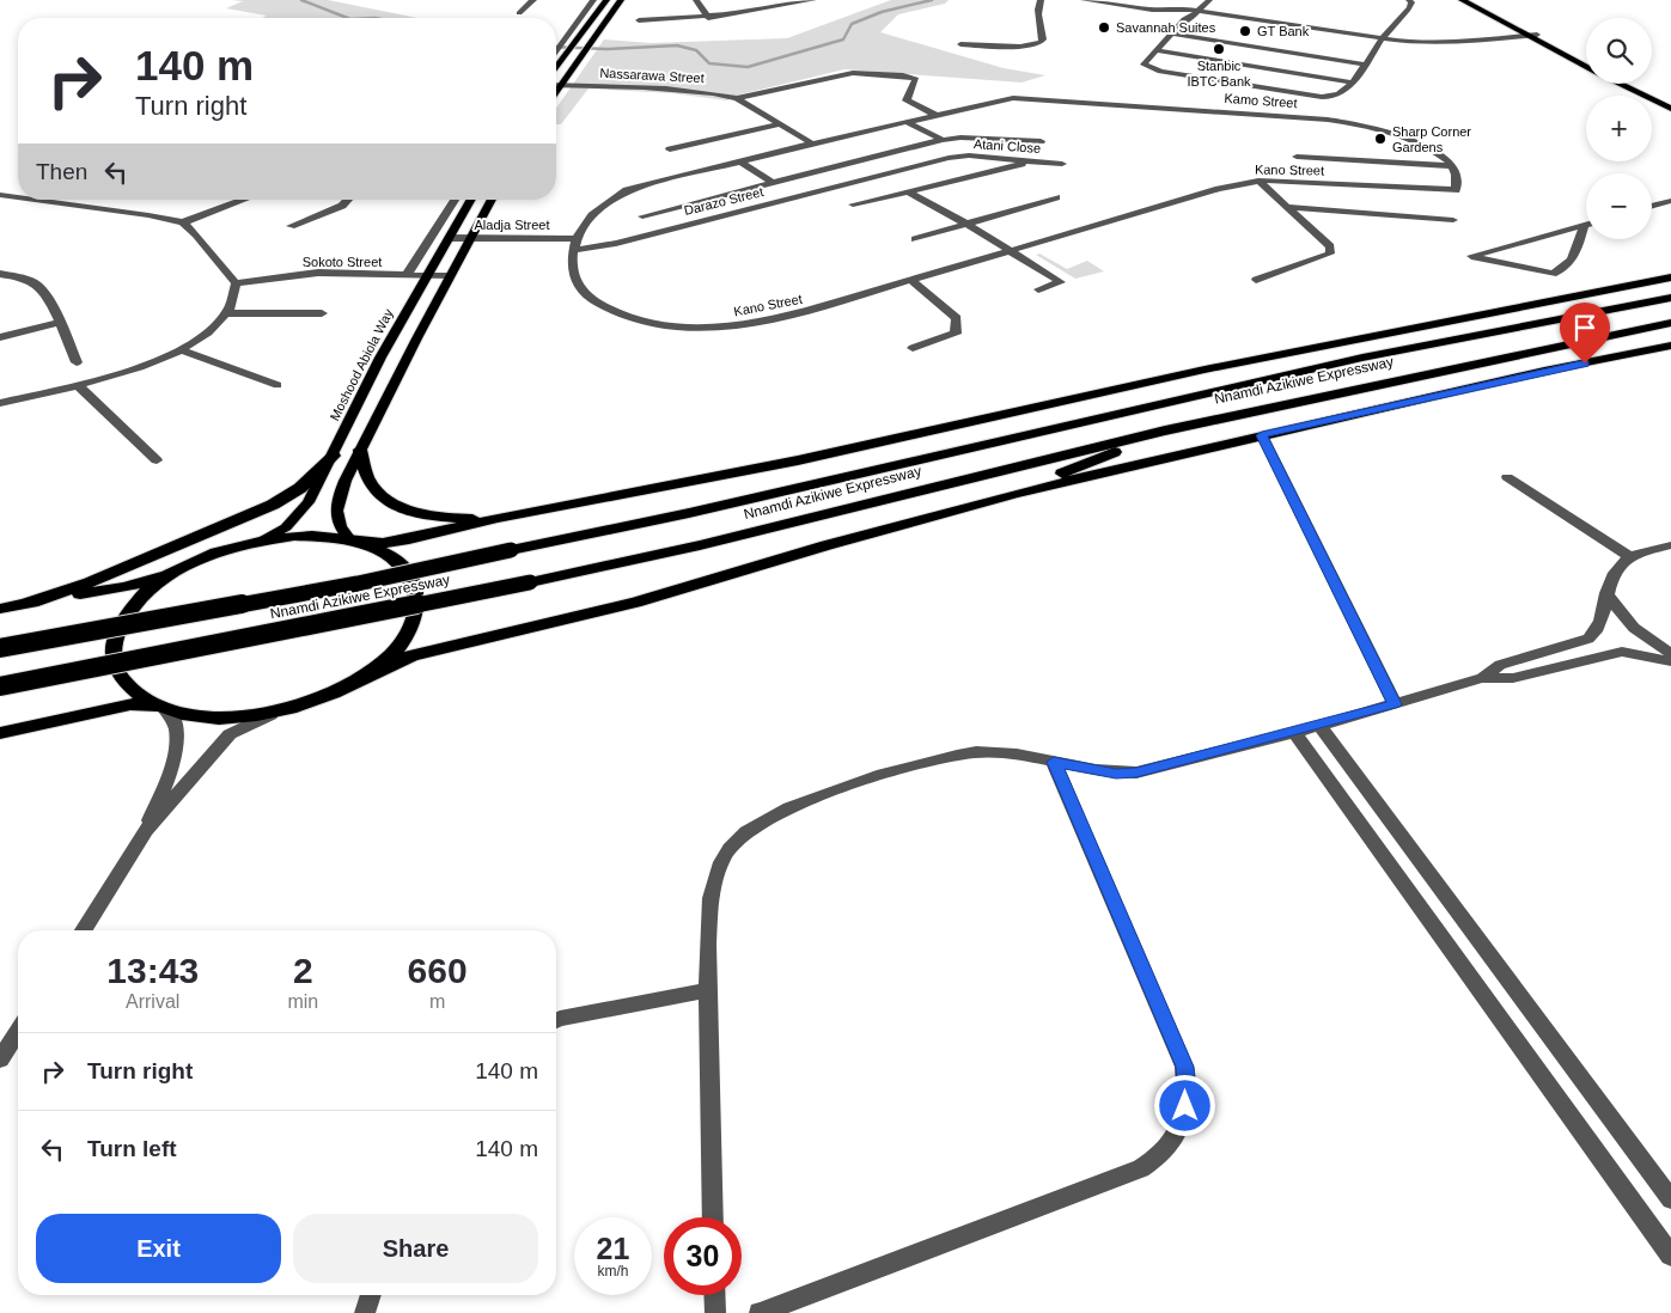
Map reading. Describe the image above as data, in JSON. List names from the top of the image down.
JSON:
{
  "streets": {
    "highway": ["Nnamdi Azikiwe Expressway"],
    "main road": ["Moshood Abiola Way"],
    "street": [
      "Nassarawa Street",
      "Kamo Street",
      "Atani Close",
      "Kano Street",
      "Darazo Street",
      "Aladja Street",
      "Sokoto Street"
    ]
  },
  "crossings": [
    ["Kamo Street", "Kano Street"],
    ["Atani Close", "Darazo Street"],
    ["Kano Street", "Darazo Street"],
    ["Kano Street", "Aladja Street"],
    ["Darazo Street", "Aladja Street"],
    ["Aladja Street", "Moshood Abiola Way"],
    ["Sokoto Street", "Moshood Abiola Way"]
  ],
  "places": [
    "Savannah Suites",
    "GT Bank",
    "Stanbic IBTC Bank",
    "Sharp Corner Gardens"
  ],
  "page": {
    "map_buttons": ["+", "−"],
    "turn": ["140 m", "Turn right"],
    "then": "Then",
    "eta": [
      "13:43",
      "Arrival",
      "2",
      "min",
      "660",
      "m"
    ],
    "list": [
      {
        "name": "Turn right",
        "value": "140 m"
      },
      {
        "name": "Turn left",
        "value": "140 m"
      }
    ],
    "buttons": ["Exit", "Share"],
    "speed": "21 km/h",
    "limit": "30"
  }
}
